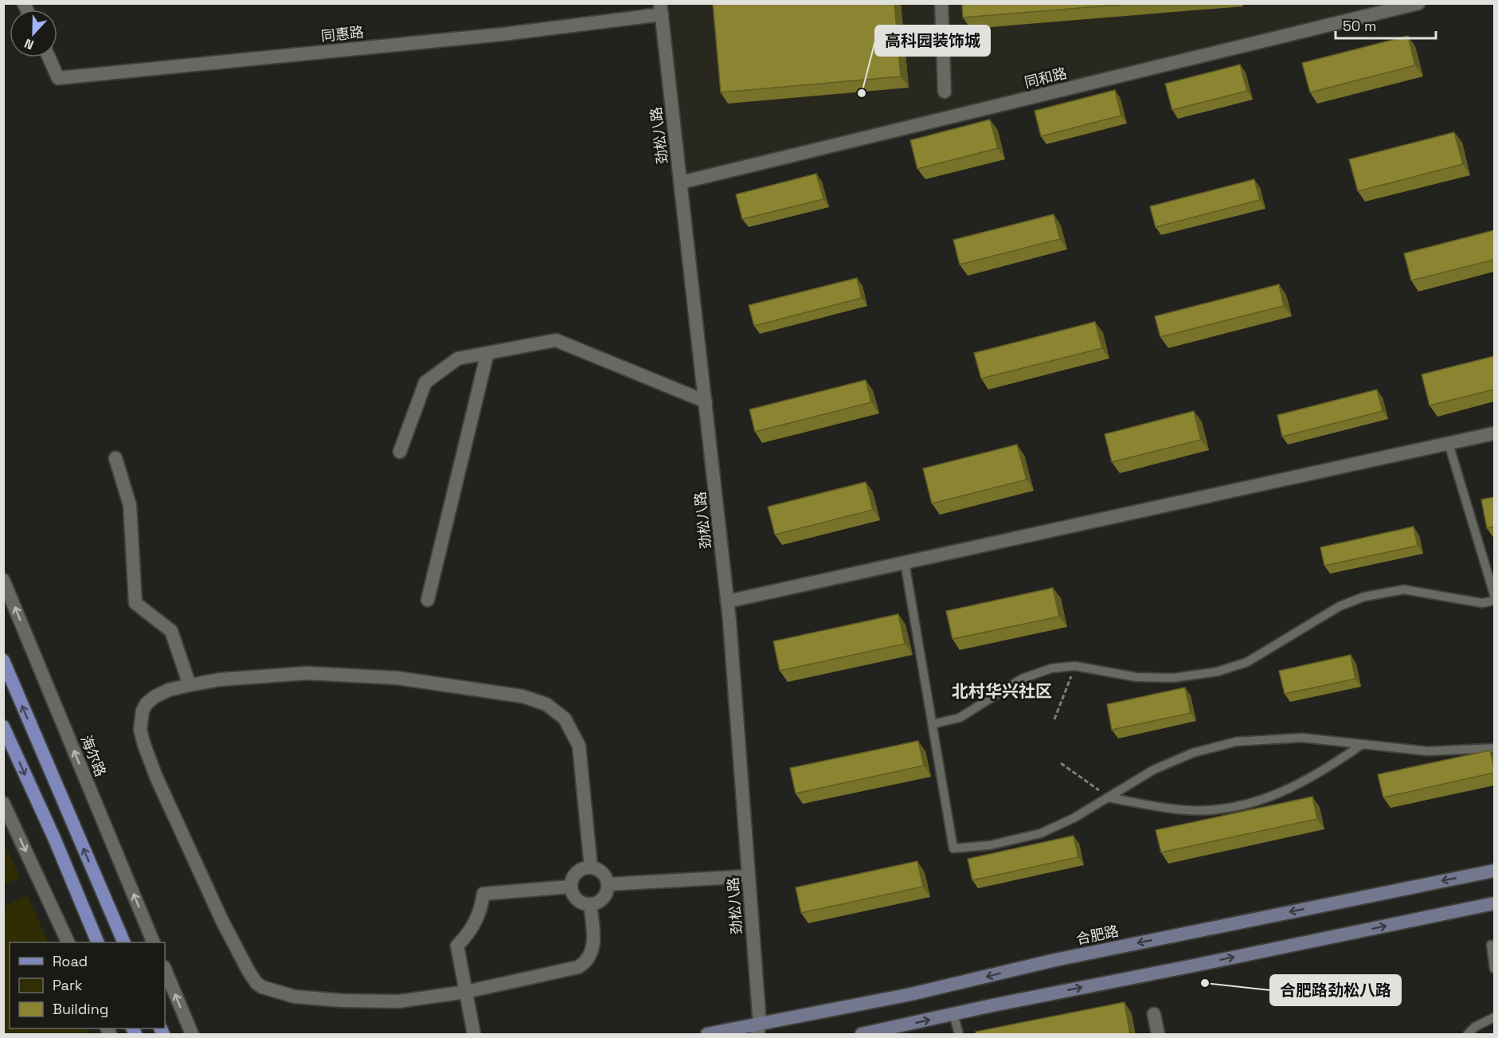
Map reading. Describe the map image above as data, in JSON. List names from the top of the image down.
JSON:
{
  "streets": {
    "main road": ["合肥路"],
    "street": [
      "同惠路",
      "同和路",
      "劲松八路",
      "海尔路"
    ]
  },
  "crossings": [
    ["同惠路", "劲松八路"],
    ["同和路", "劲松八路"],
    ["劲松八路", "合肥路"]
  ],
  "districts": ["北村华兴社区"],
  "places": ["高科园装饰城", "合肥路劲松八路"],
  "legend": ["Road", "Park", "Building"],
  "scale_bar": "50 m",
  "north": "bottom"
}
